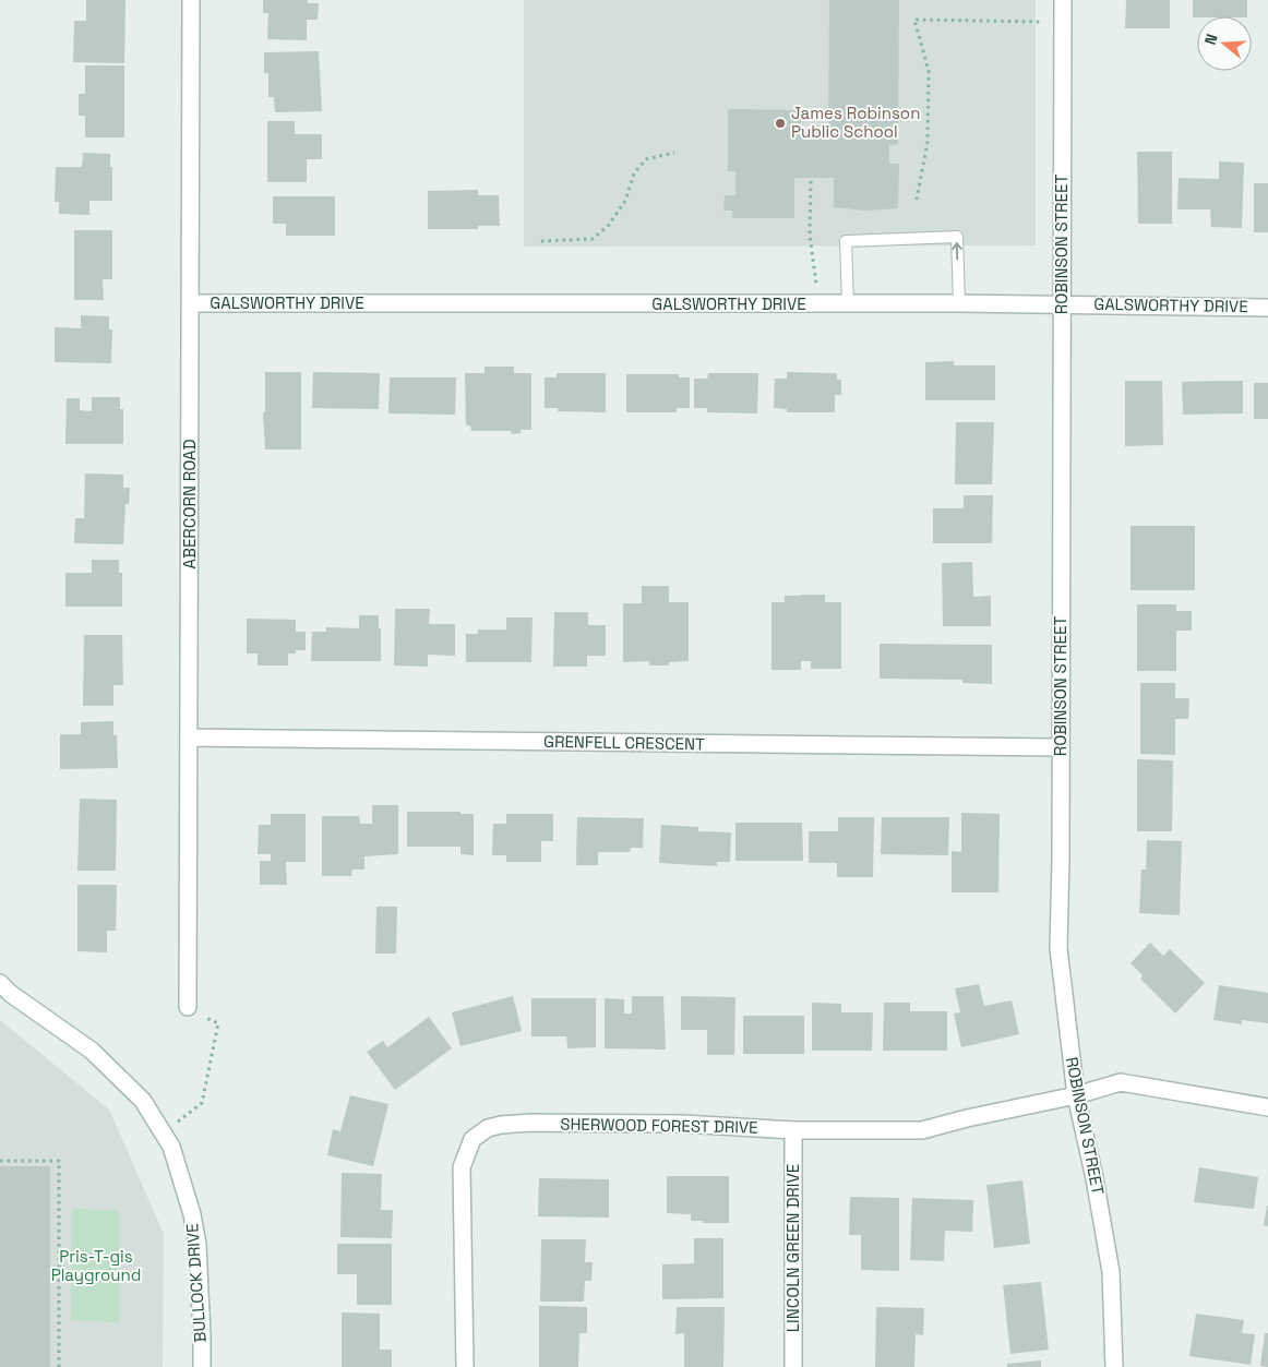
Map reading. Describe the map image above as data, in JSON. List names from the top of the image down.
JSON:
{
  "streets": {
    "street": [
      "ROBINSON STREET",
      "GALSWORTHY DRIVE",
      "ABERCORN ROAD",
      "GRENFELL CRESCENT",
      "SHERWOOD FOREST DRIVE",
      "LINCOLN GREEN DRIVE",
      "BULLOCK DRIVE"
    ]
  },
  "crossings": [
    ["ROBINSON STREET", "GALSWORTHY DRIVE"],
    ["ROBINSON STREET", "GRENFELL CRESCENT"],
    ["ROBINSON STREET", "SHERWOOD FOREST DRIVE"],
    ["GALSWORTHY DRIVE", "ABERCORN ROAD"],
    ["ABERCORN ROAD", "GRENFELL CRESCENT"],
    ["SHERWOOD FOREST DRIVE", "LINCOLN GREEN DRIVE"]
  ],
  "parks": ["Pris-T-gis Playground"],
  "places": ["James Robinson Public School"],
  "north": "left"
}
